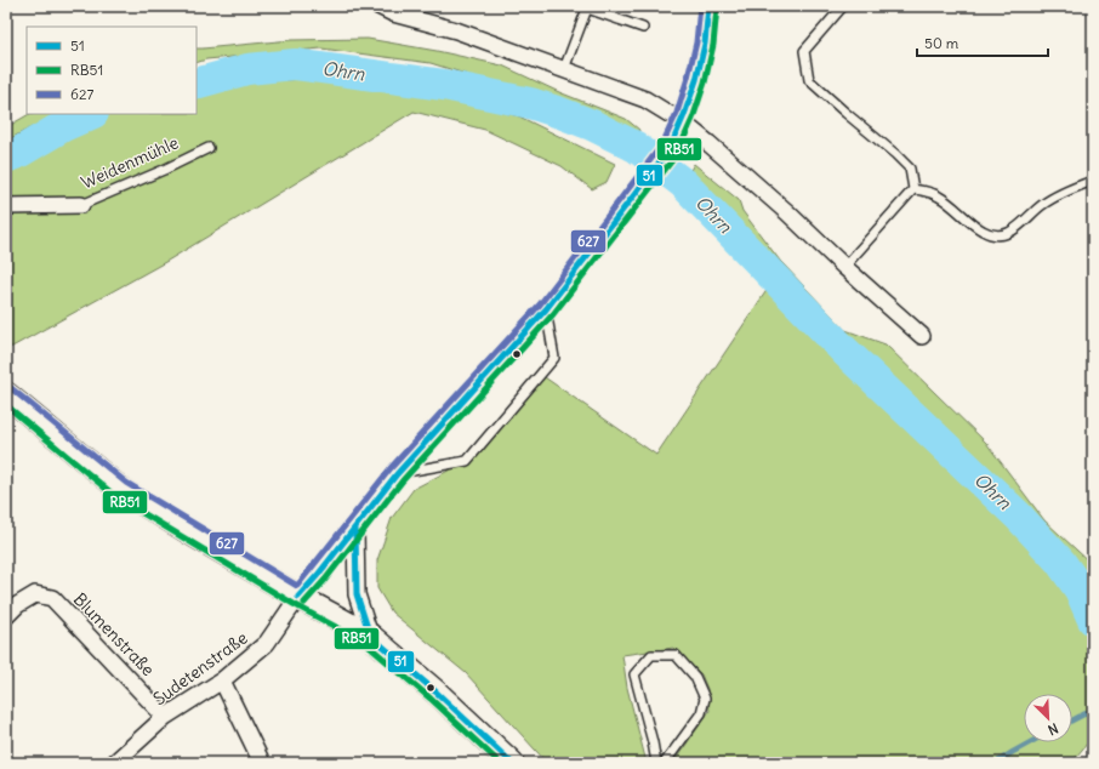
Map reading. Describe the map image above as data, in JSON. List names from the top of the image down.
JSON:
{
  "streets": {
    "street": ["Weidenmühle", "Blumenstraße", "Sudetenstraße"]
  },
  "crossings": [
    ["Blumenstraße", "Sudetenstraße"]
  ],
  "water": ["Ohrn"],
  "lines": ["transit line 51", "transit line 627", "transit line RB51"],
  "legend": ["51", "RB51", "627"],
  "scale_bar": "50 m",
  "north": "bottom right"
}
